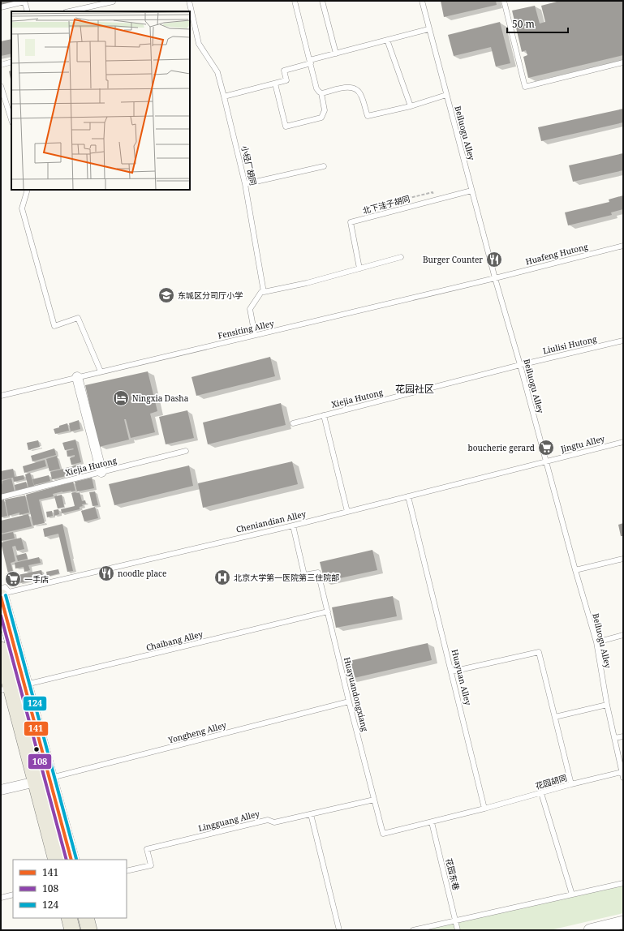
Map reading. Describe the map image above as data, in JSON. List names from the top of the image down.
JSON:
{
  "streets": {
    "lane": [
      "Beiluogu Alley",
      "小经厂胡同",
      "北下洼子胡同",
      "Huafeng Hutong",
      "Fensiting Alley",
      "Liulisi Hutong",
      "Xiejia Hutong",
      "Jingtu Alley",
      "Cheniandian Alley",
      "Chaibang Alley",
      "Huayuan Alley",
      "Huayuandongxiang",
      "Yongheng Alley",
      "花园胡同",
      "Lingguang Alley",
      "花园东巷"
    ]
  },
  "crossings": [
    ["Beiluogu Alley", "北下洼子胡同"],
    ["Beiluogu Alley", "Huafeng Hutong"],
    ["Beiluogu Alley", "Fensiting Alley"],
    ["Beiluogu Alley", "Liulisi Hutong"],
    ["Beiluogu Alley", "Xiejia Hutong"],
    ["Beiluogu Alley", "Jingtu Alley"],
    ["Beiluogu Alley", "Cheniandian Alley"],
    ["Beiluogu Alley", "花园胡同"],
    ["Huafeng Hutong", "Fensiting Alley"],
    ["Liulisi Hutong", "Xiejia Hutong"],
    ["Jingtu Alley", "Cheniandian Alley"],
    ["Cheniandian Alley", "Huayuan Alley"],
    ["Cheniandian Alley", "Huayuandongxiang"],
    ["Chaibang Alley", "Huayuandongxiang"],
    ["Huayuan Alley", "花园胡同"],
    ["Huayuandongxiang", "Yongheng Alley"],
    ["Huayuandongxiang", "Lingguang Alley"],
    ["Huayuandongxiang", "花园东巷"]
  ],
  "districts": ["花园社区"],
  "places": {
    "restaurant": ["Burger Counter", "noodle place"],
    "school or university": ["东城区分司厅小学"],
    "hotel": ["Ningxia Dasha"],
    "supermarket": ["boucherie gerard", "一手店"],
    "hospital": ["北京大学第一医院第三住院部"]
  },
  "lines": ["transit line 124", "transit line 141", "transit line 108"],
  "legend": ["141", "108", "124"],
  "scale_bar": "50 m"
}
